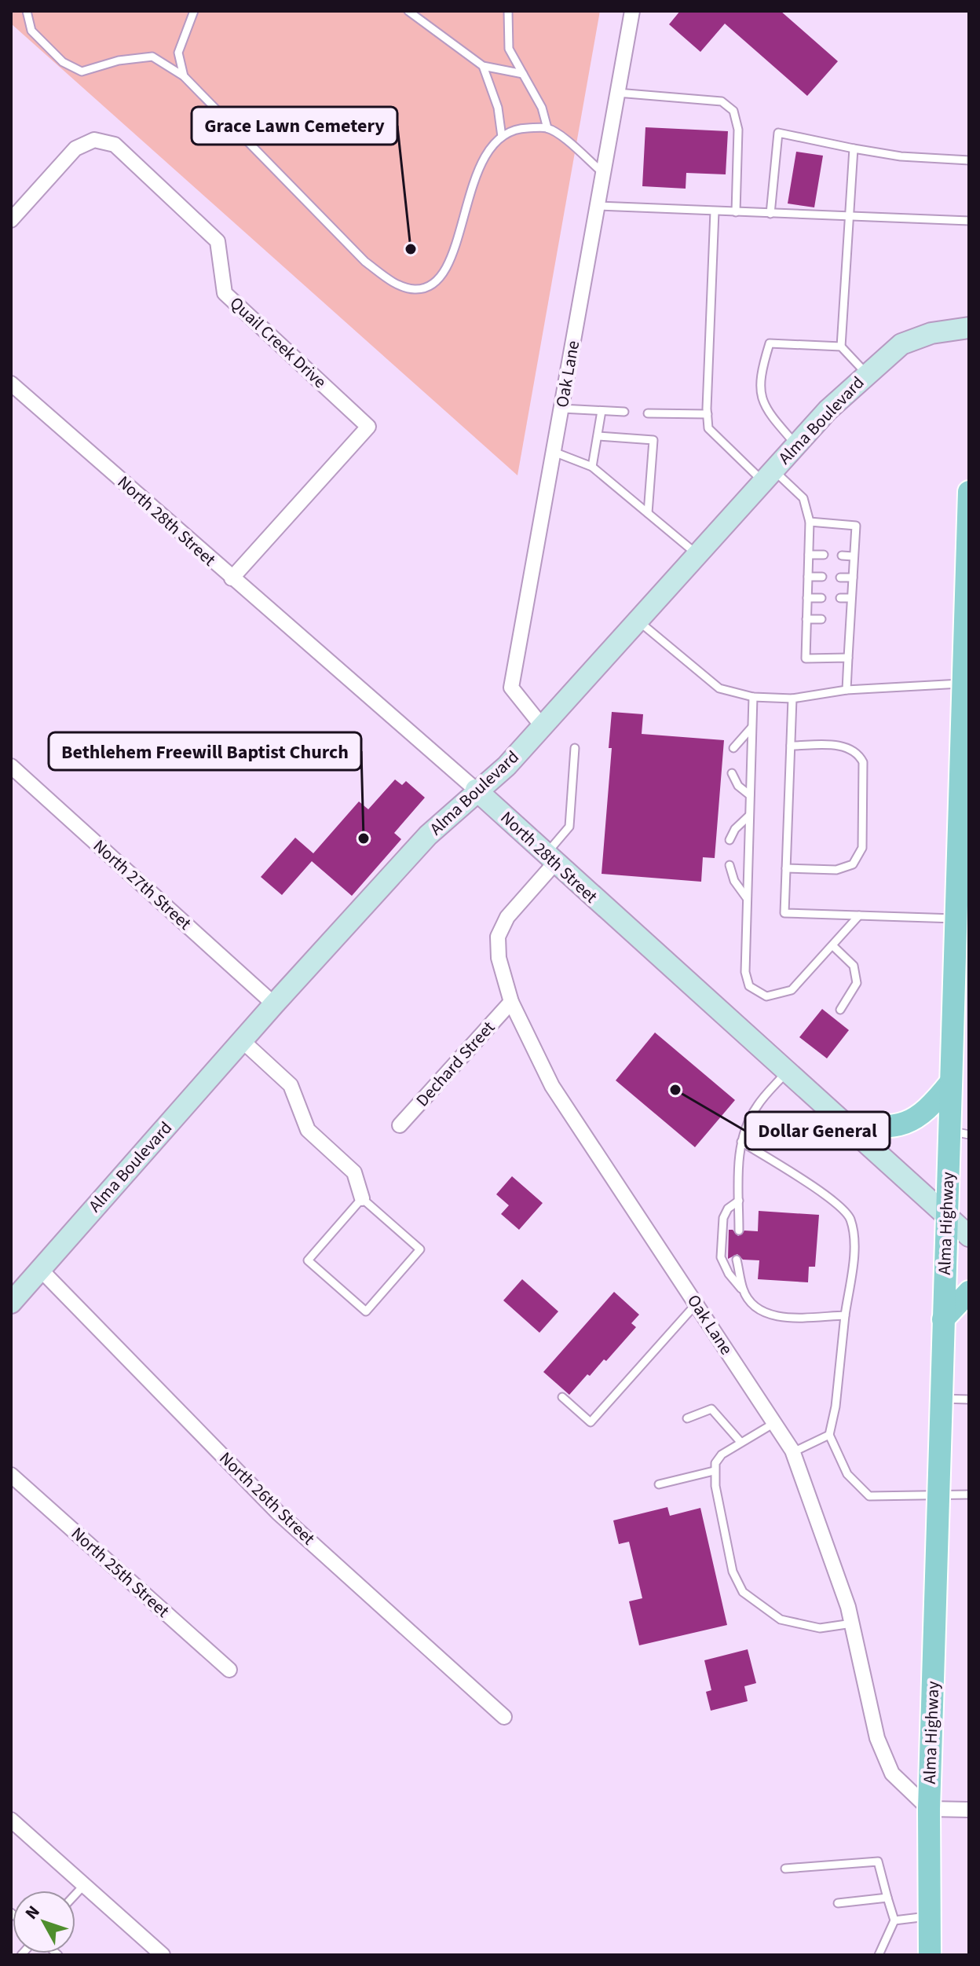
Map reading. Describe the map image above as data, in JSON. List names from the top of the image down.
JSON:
{
  "streets": {
    "main road": ["Alma Highway"],
    "street": [
      "Quail Creek Drive",
      "Oak Lane",
      "Alma Boulevard",
      "North 28th Street",
      "North 27th Street",
      "Dechard Street",
      "North 26th Street",
      "North 25th Street"
    ]
  },
  "crossings": [
    ["Quail Creek Drive", "North 28th Street"],
    ["Oak Lane", "Alma Boulevard"],
    ["Oak Lane", "North 28th Street"],
    ["Oak Lane", "Dechard Street"],
    ["Oak Lane", "Alma Highway"],
    ["Alma Boulevard", "North 28th Street"],
    ["Alma Boulevard", "North 27th Street"],
    ["Alma Boulevard", "North 26th Street"],
    ["North 28th Street", "Alma Highway"]
  ],
  "places": ["Grace Lawn Cemetery", "Bethlehem Freewill Baptist Church", "Dollar General"],
  "north": "top left"
}
